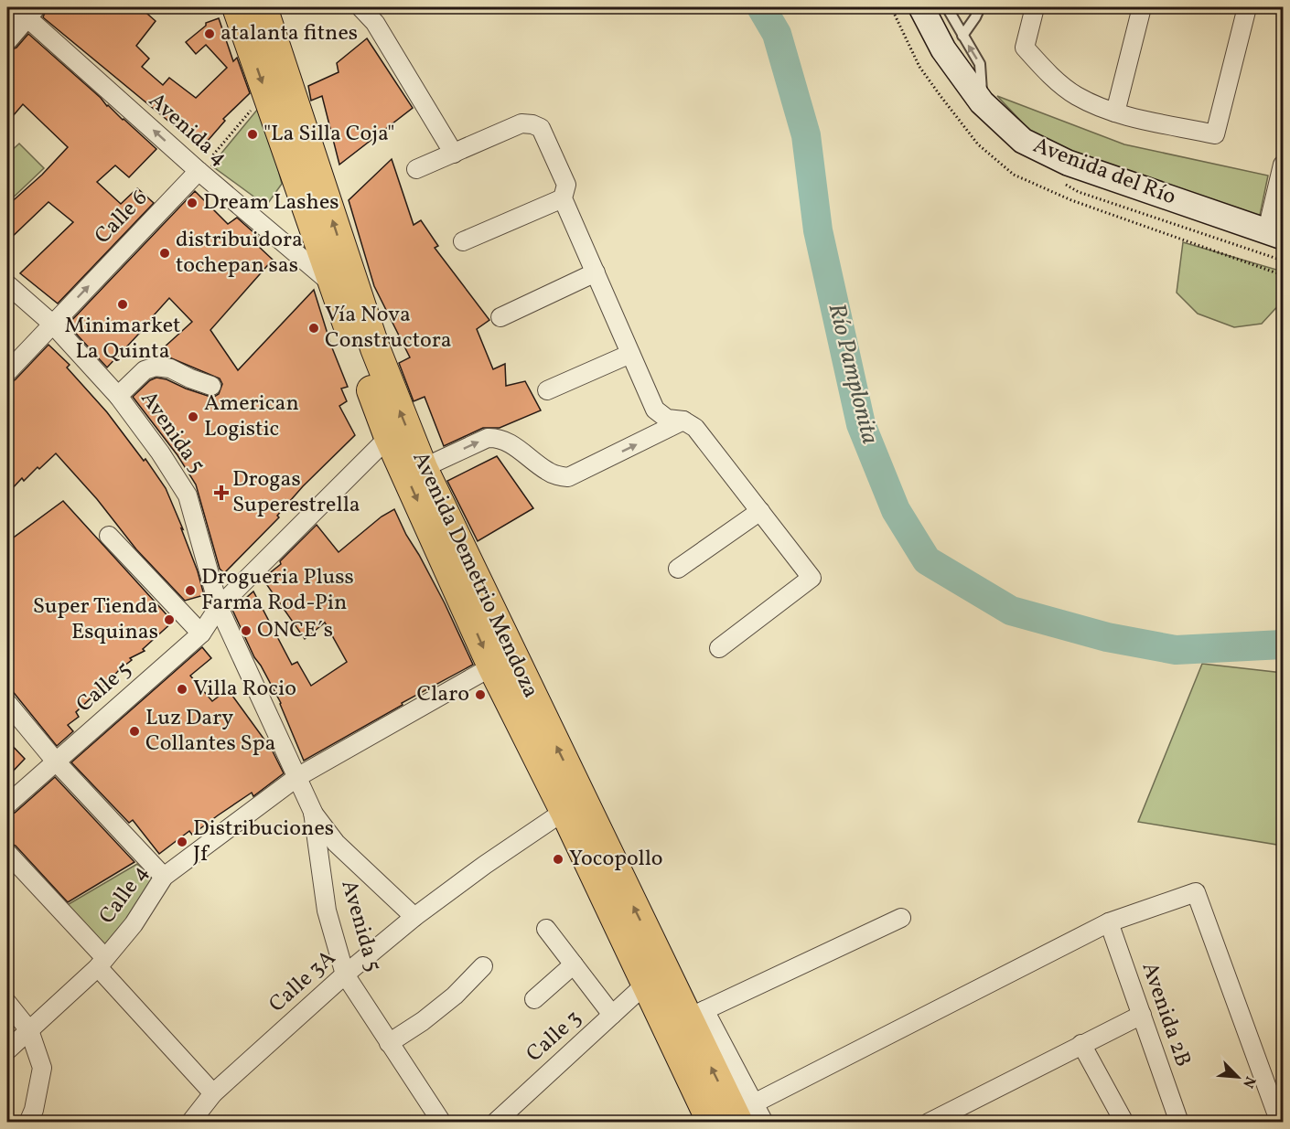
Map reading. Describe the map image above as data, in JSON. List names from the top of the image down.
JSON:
{
  "streets": {
    "main road": ["Avenida del Río", "Avenida Demetrio Mendoza"],
    "street": [
      "Avenida 4",
      "Calle 6",
      "Avenida 5",
      "Calle 5",
      "Calle 4",
      "Calle 3A",
      "Avenida 2B",
      "Calle 3"
    ]
  },
  "crossings": [
    ["Avenida 4", "Calle 6"],
    ["Avenida 4", "Avenida Demetrio Mendoza"],
    ["Calle 6", "Avenida 5"],
    ["Avenida 5", "Calle 5"],
    ["Avenida 5", "Calle 4"],
    ["Avenida 5", "Calle 3A"],
    ["Avenida Demetrio Mendoza", "Calle 5"],
    ["Avenida Demetrio Mendoza", "Calle 4"],
    ["Avenida Demetrio Mendoza", "Calle 3A"],
    ["Avenida Demetrio Mendoza", "Calle 3"]
  ],
  "one_way": ["Avenida 4", "Calle 6"],
  "water": ["Río Pamplonita"],
  "places": {
    "other": [
      "atalanta fitnes",
      "\"La Silla Coja\"",
      "Dream Lashes",
      "distribuidora tochepan sas",
      "Minimarket La Quinta",
      "Vía Nova Constructora",
      "American Logistic",
      "Drogueria Pluss Farma Rod-Pin",
      "Super Tienda Esquinas",
      "ONCE´s",
      "Villa Rocio",
      "Claro",
      "Luz Dary Collantes Spa",
      "Distribuciones Jf",
      "Yocopollo"
    ],
    "health": ["Drogas Superestrella"]
  },
  "north": "bottom right"
}
